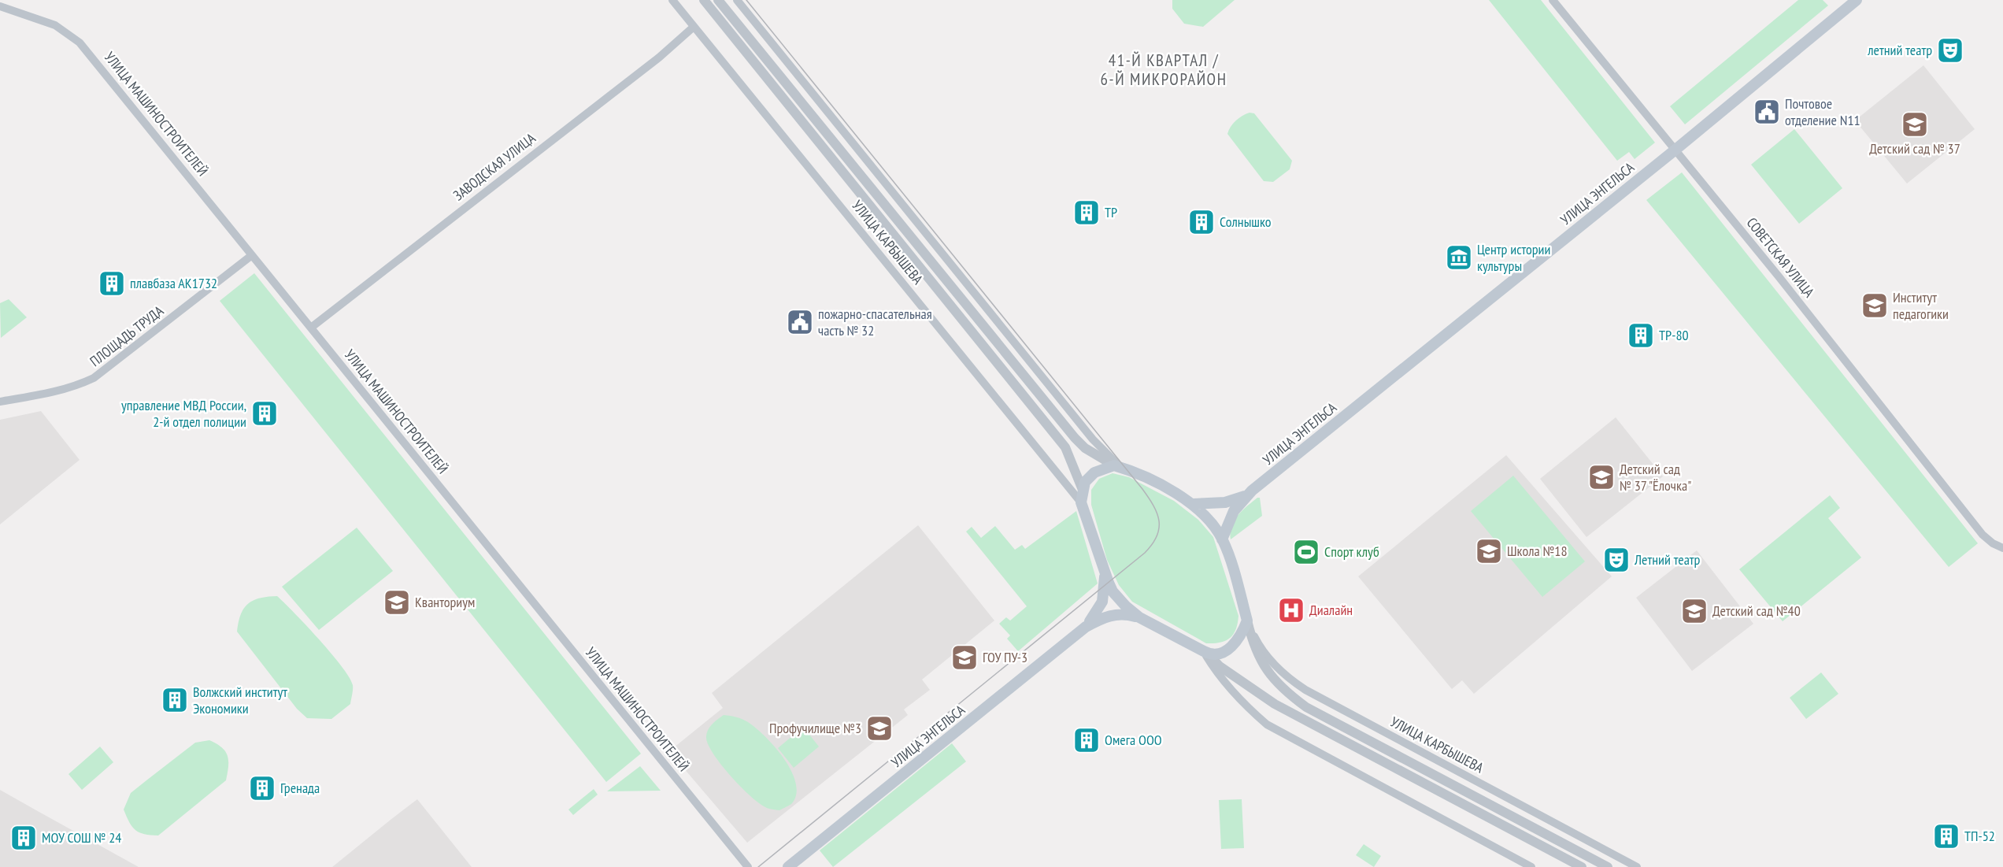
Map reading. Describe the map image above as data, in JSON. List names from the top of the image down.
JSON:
{
  "streets": {
    "main road": ["УЛИЦА ЭНГЕЛЬСА", "УЛИЦА КАРБЫШЕВА"],
    "street": [
      "УЛИЦА МАШИНОСТРОИТЕЛЕЙ",
      "ЗАВОДСКАЯ УЛИЦА",
      "СОВЕТСКАЯ УЛИЦА",
      "ПЛОЩАДЬ ТРУДА"
    ]
  },
  "crossings": [
    ["УЛИЦА МАШИНОСТРОИТЕЛЕЙ", "ЗАВОДСКАЯ УЛИЦА"],
    ["УЛИЦА МАШИНОСТРОИТЕЛЕЙ", "ПЛОЩАДЬ ТРУДА"],
    ["ЗАВОДСКАЯ УЛИЦА", "УЛИЦА КАРБЫШЕВА"],
    ["УЛИЦА ЭНГЕЛЬСА", "УЛИЦА КАРБЫШЕВА"],
    ["УЛИЦА ЭНГЕЛЬСА", "СОВЕТСКАЯ УЛИЦА"]
  ],
  "districts": ["41-Й КВАРТАЛ / 6-Й МИКРОРАЙОН"],
  "places": {
    "theatre": ["летний театр", "Летний театр"],
    "public building": ["Почтовое отделение N11", "пожарно-спасательная часть № 32"],
    "school or university": [
      "Детский сад № 37",
      "Институт педагогики",
      "Детский сад № 37 \"Ёлочка\"",
      "Школа №18",
      "Кванториум",
      "Детский сад №40",
      "ГОУ ПУ-3",
      "Профучилище №3"
    ],
    "building": [
      "ТР",
      "Солнышко",
      "плавбаза АК1732",
      "ТР-80",
      "управление МВД России, 2-й отдел полиции",
      "Волжский институт Экономики",
      "Омега ООО",
      "Гренада",
      "ТП-52",
      "МОУ СОШ № 24"
    ],
    "museum": ["Центр истории культуры"],
    "sports": ["Спорт клуб"],
    "hospital": ["Диалайн"]
  }
}
